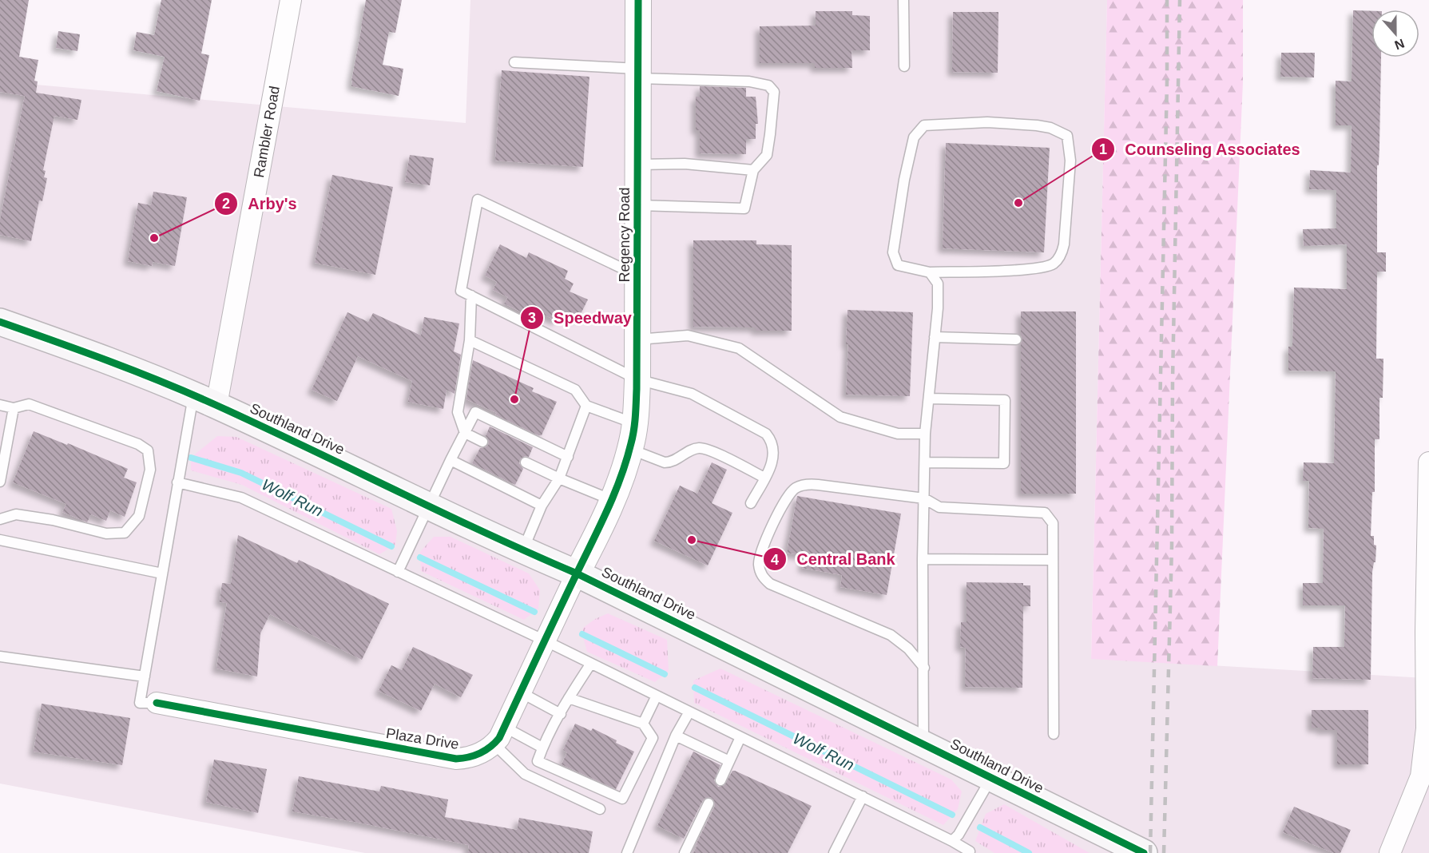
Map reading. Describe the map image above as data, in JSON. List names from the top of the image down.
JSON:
{
  "streets": {
    "main road": ["Southland Drive"],
    "street": ["Rambler Road", "Regency Road", "Plaza Drive"]
  },
  "crossings": [
    ["Rambler Road", "Southland Drive"],
    ["Regency Road", "Southland Drive"]
  ],
  "water": ["Wolf Run"],
  "places": [
    "Counseling Associates",
    "Arby's",
    "Speedway",
    "Central Bank"
  ],
  "north": "bottom"
}
